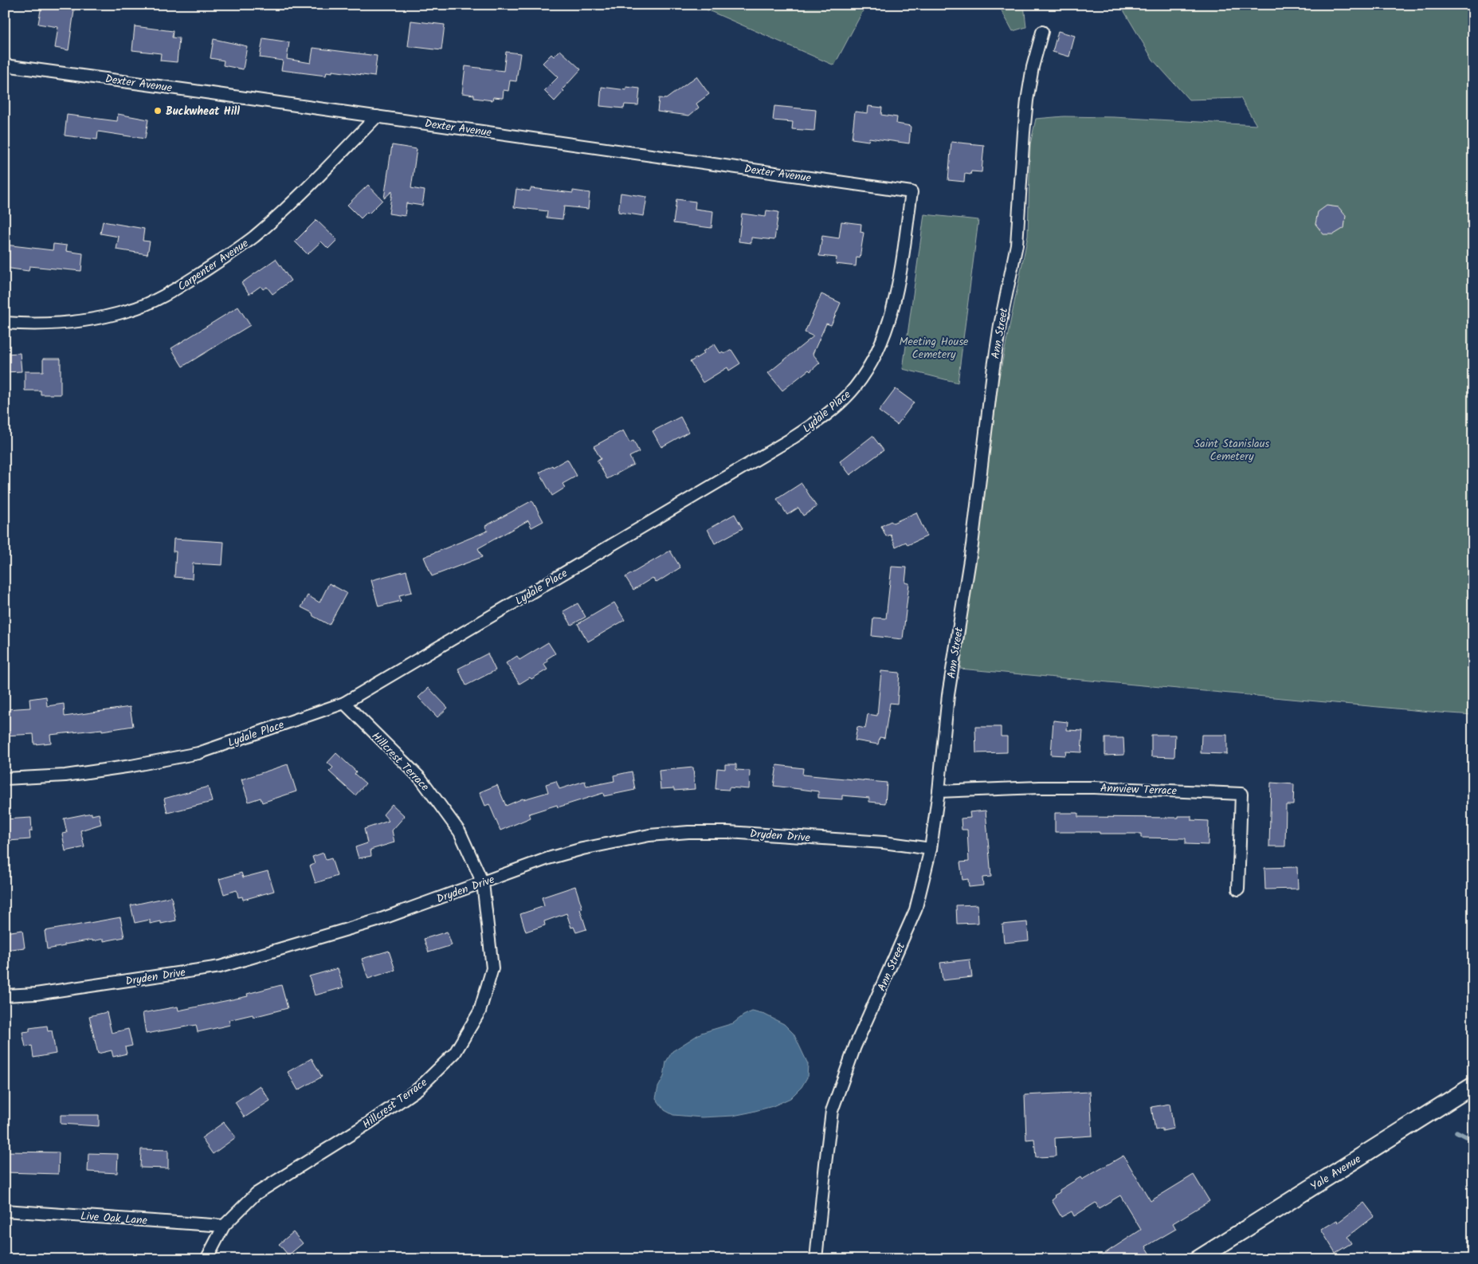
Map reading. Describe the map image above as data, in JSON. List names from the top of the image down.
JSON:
{
  "streets": {
    "main road": ["Yale Avenue"],
    "street": [
      "Dexter Avenue",
      "Carpenter Avenue",
      "Ann Street",
      "Lydale Place",
      "Hillcrest Terrace",
      "Annview Terrace",
      "Dryden Drive",
      "Live Oak Lane"
    ]
  },
  "crossings": [
    ["Dexter Avenue", "Carpenter Avenue"],
    ["Dexter Avenue", "Lydale Place"],
    ["Ann Street", "Annview Terrace"],
    ["Ann Street", "Dryden Drive"],
    ["Lydale Place", "Hillcrest Terrace"],
    ["Hillcrest Terrace", "Dryden Drive"],
    ["Hillcrest Terrace", "Live Oak Lane"]
  ],
  "parks": ["Meeting House Cemetery", "Saint Stanislaus Cemetery"],
  "places": ["Buckwheat Hill"]
}
